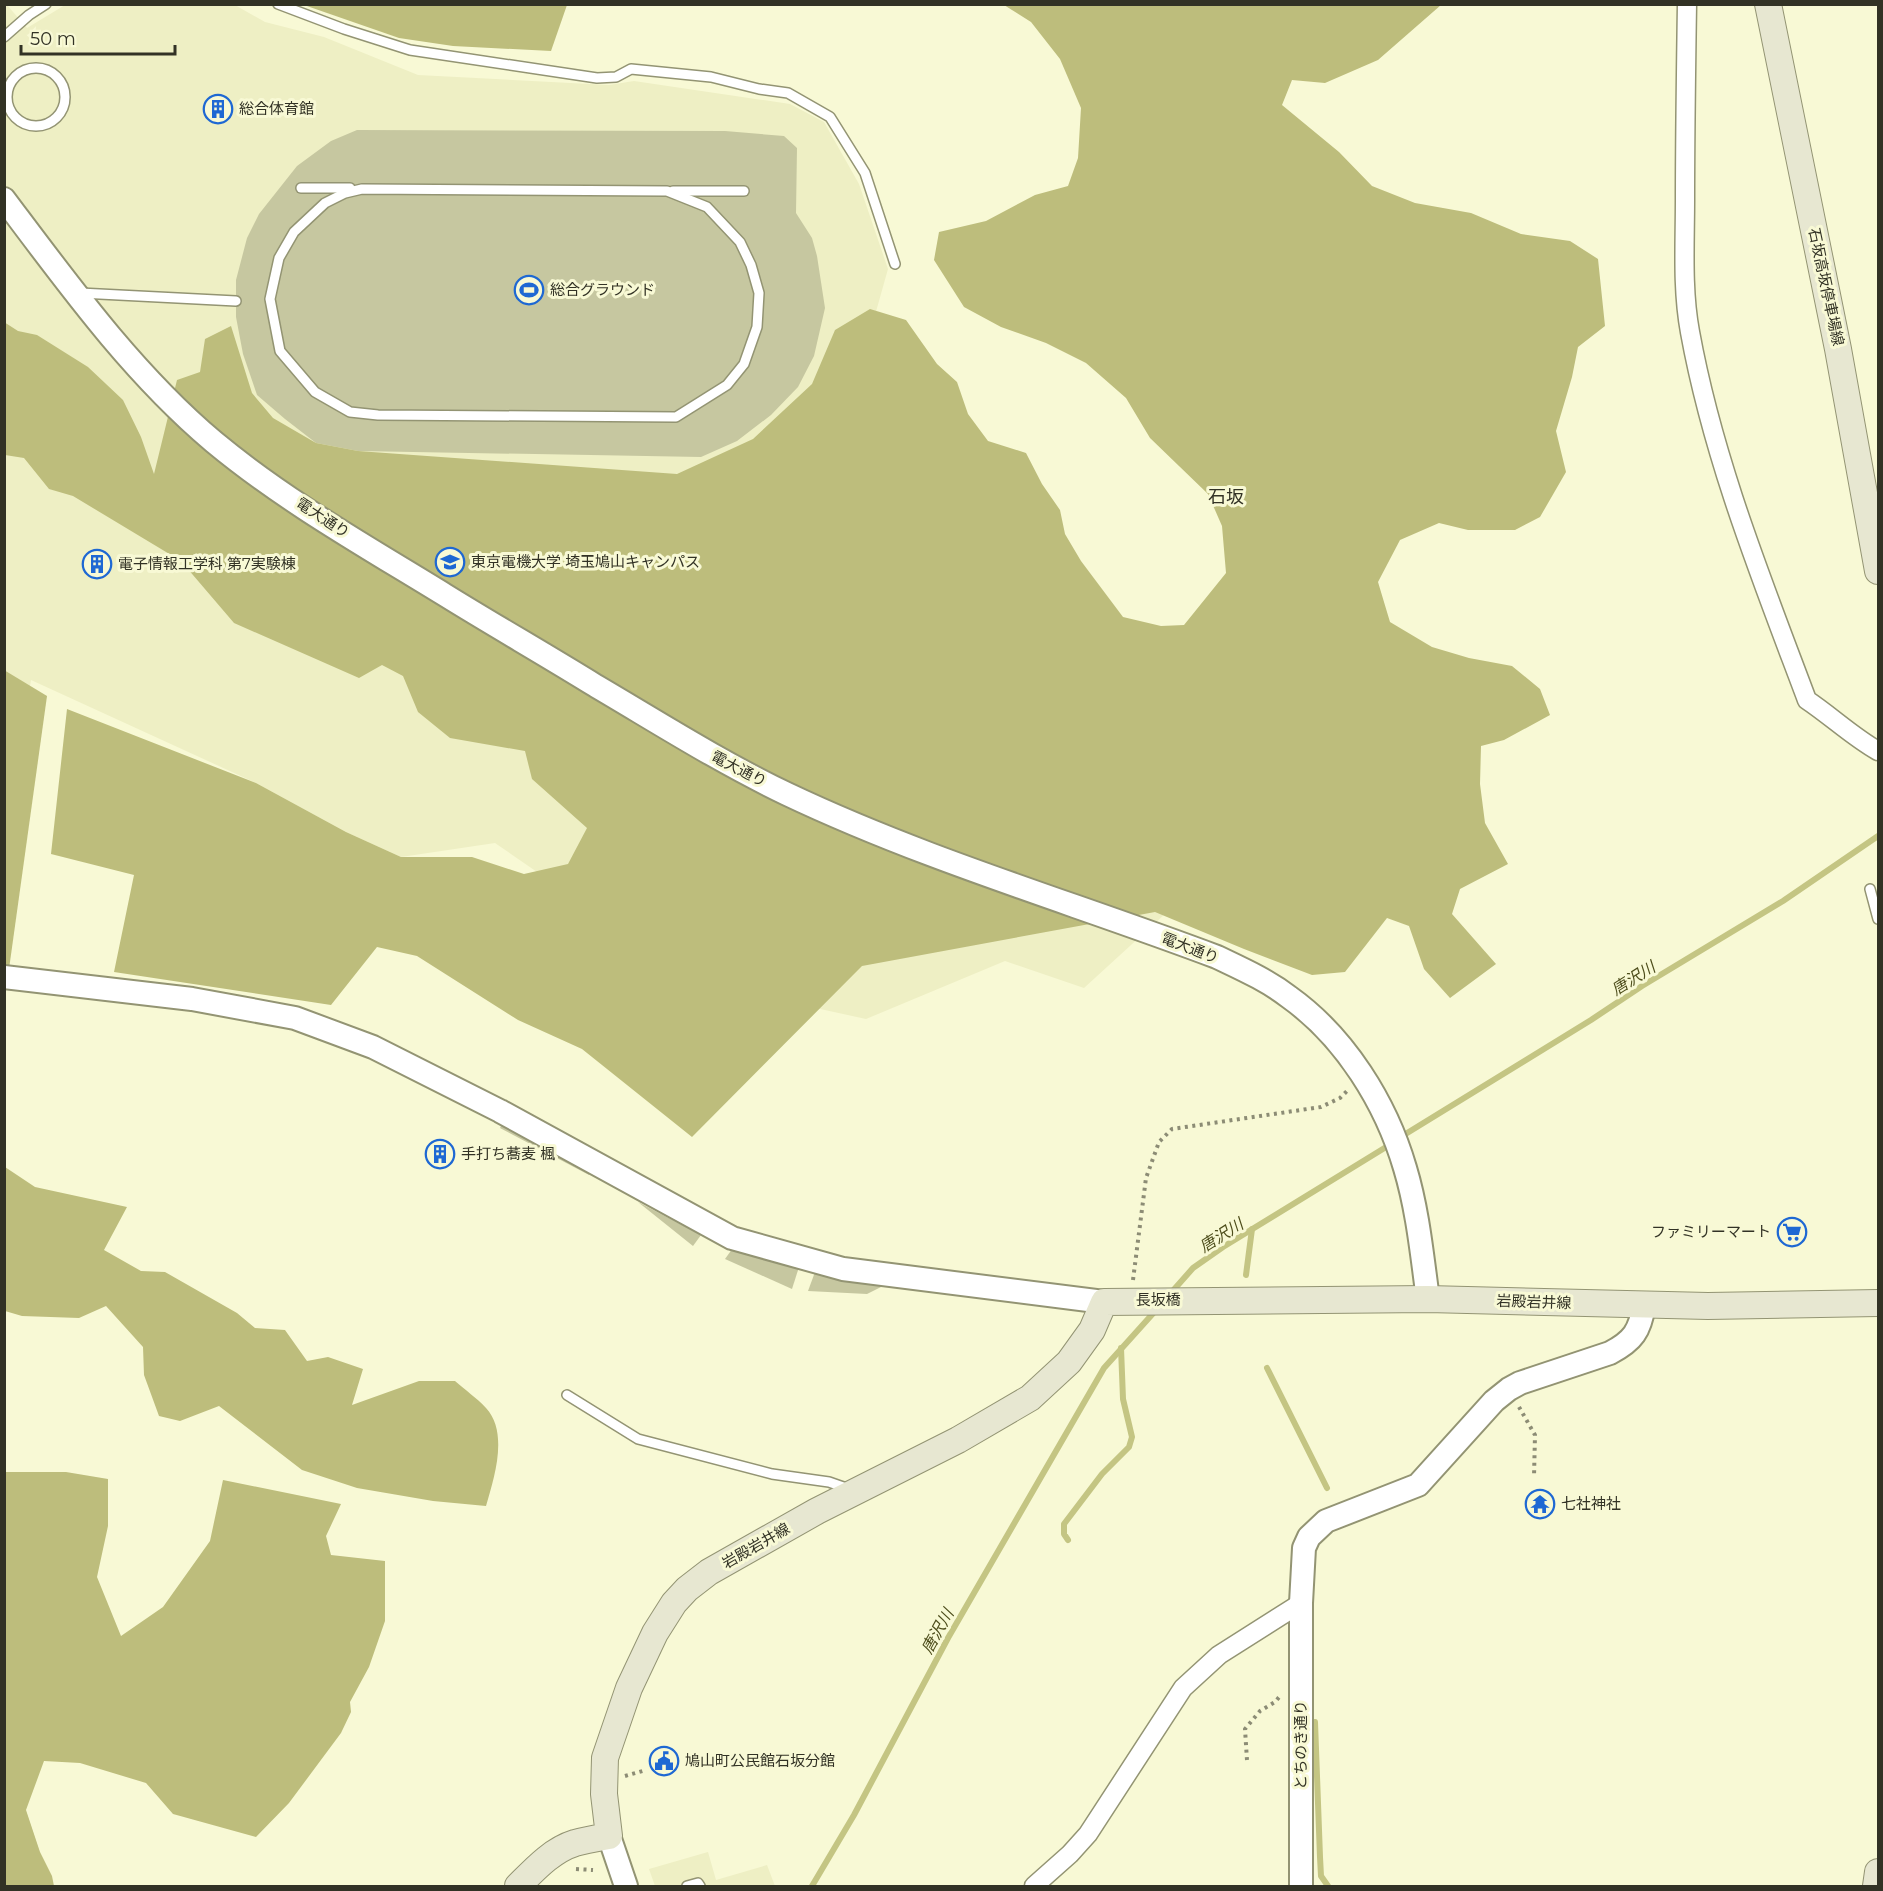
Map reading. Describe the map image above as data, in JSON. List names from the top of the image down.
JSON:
{
  "streets": {
    "main road": ["石坂高坂停車場線", "長坂橋", "岩殿岩井線"],
    "street": ["電大通り", "とちのき通り"]
  },
  "crossings": [
    ["電大通り", "岩殿岩井線"],
    ["長坂橋", "岩殿岩井線"],
    ["岩殿岩井線", "とちのき通り"]
  ],
  "districts": ["石坂"],
  "water": ["唐沢川"],
  "places": {
    "building": ["総合体育館", "電子情報工学科 第7実験棟", "手打ち蕎麦 楓"],
    "sports": ["総合グラウンド"],
    "school or university": ["東京電機大学 埼玉鳩山キャンパス"],
    "supermarket": ["ファミリーマート"],
    "temple": ["七社神社"],
    "public building": ["鳩山町公民館石坂分館"]
  },
  "scale_bar": "50 m"
}
